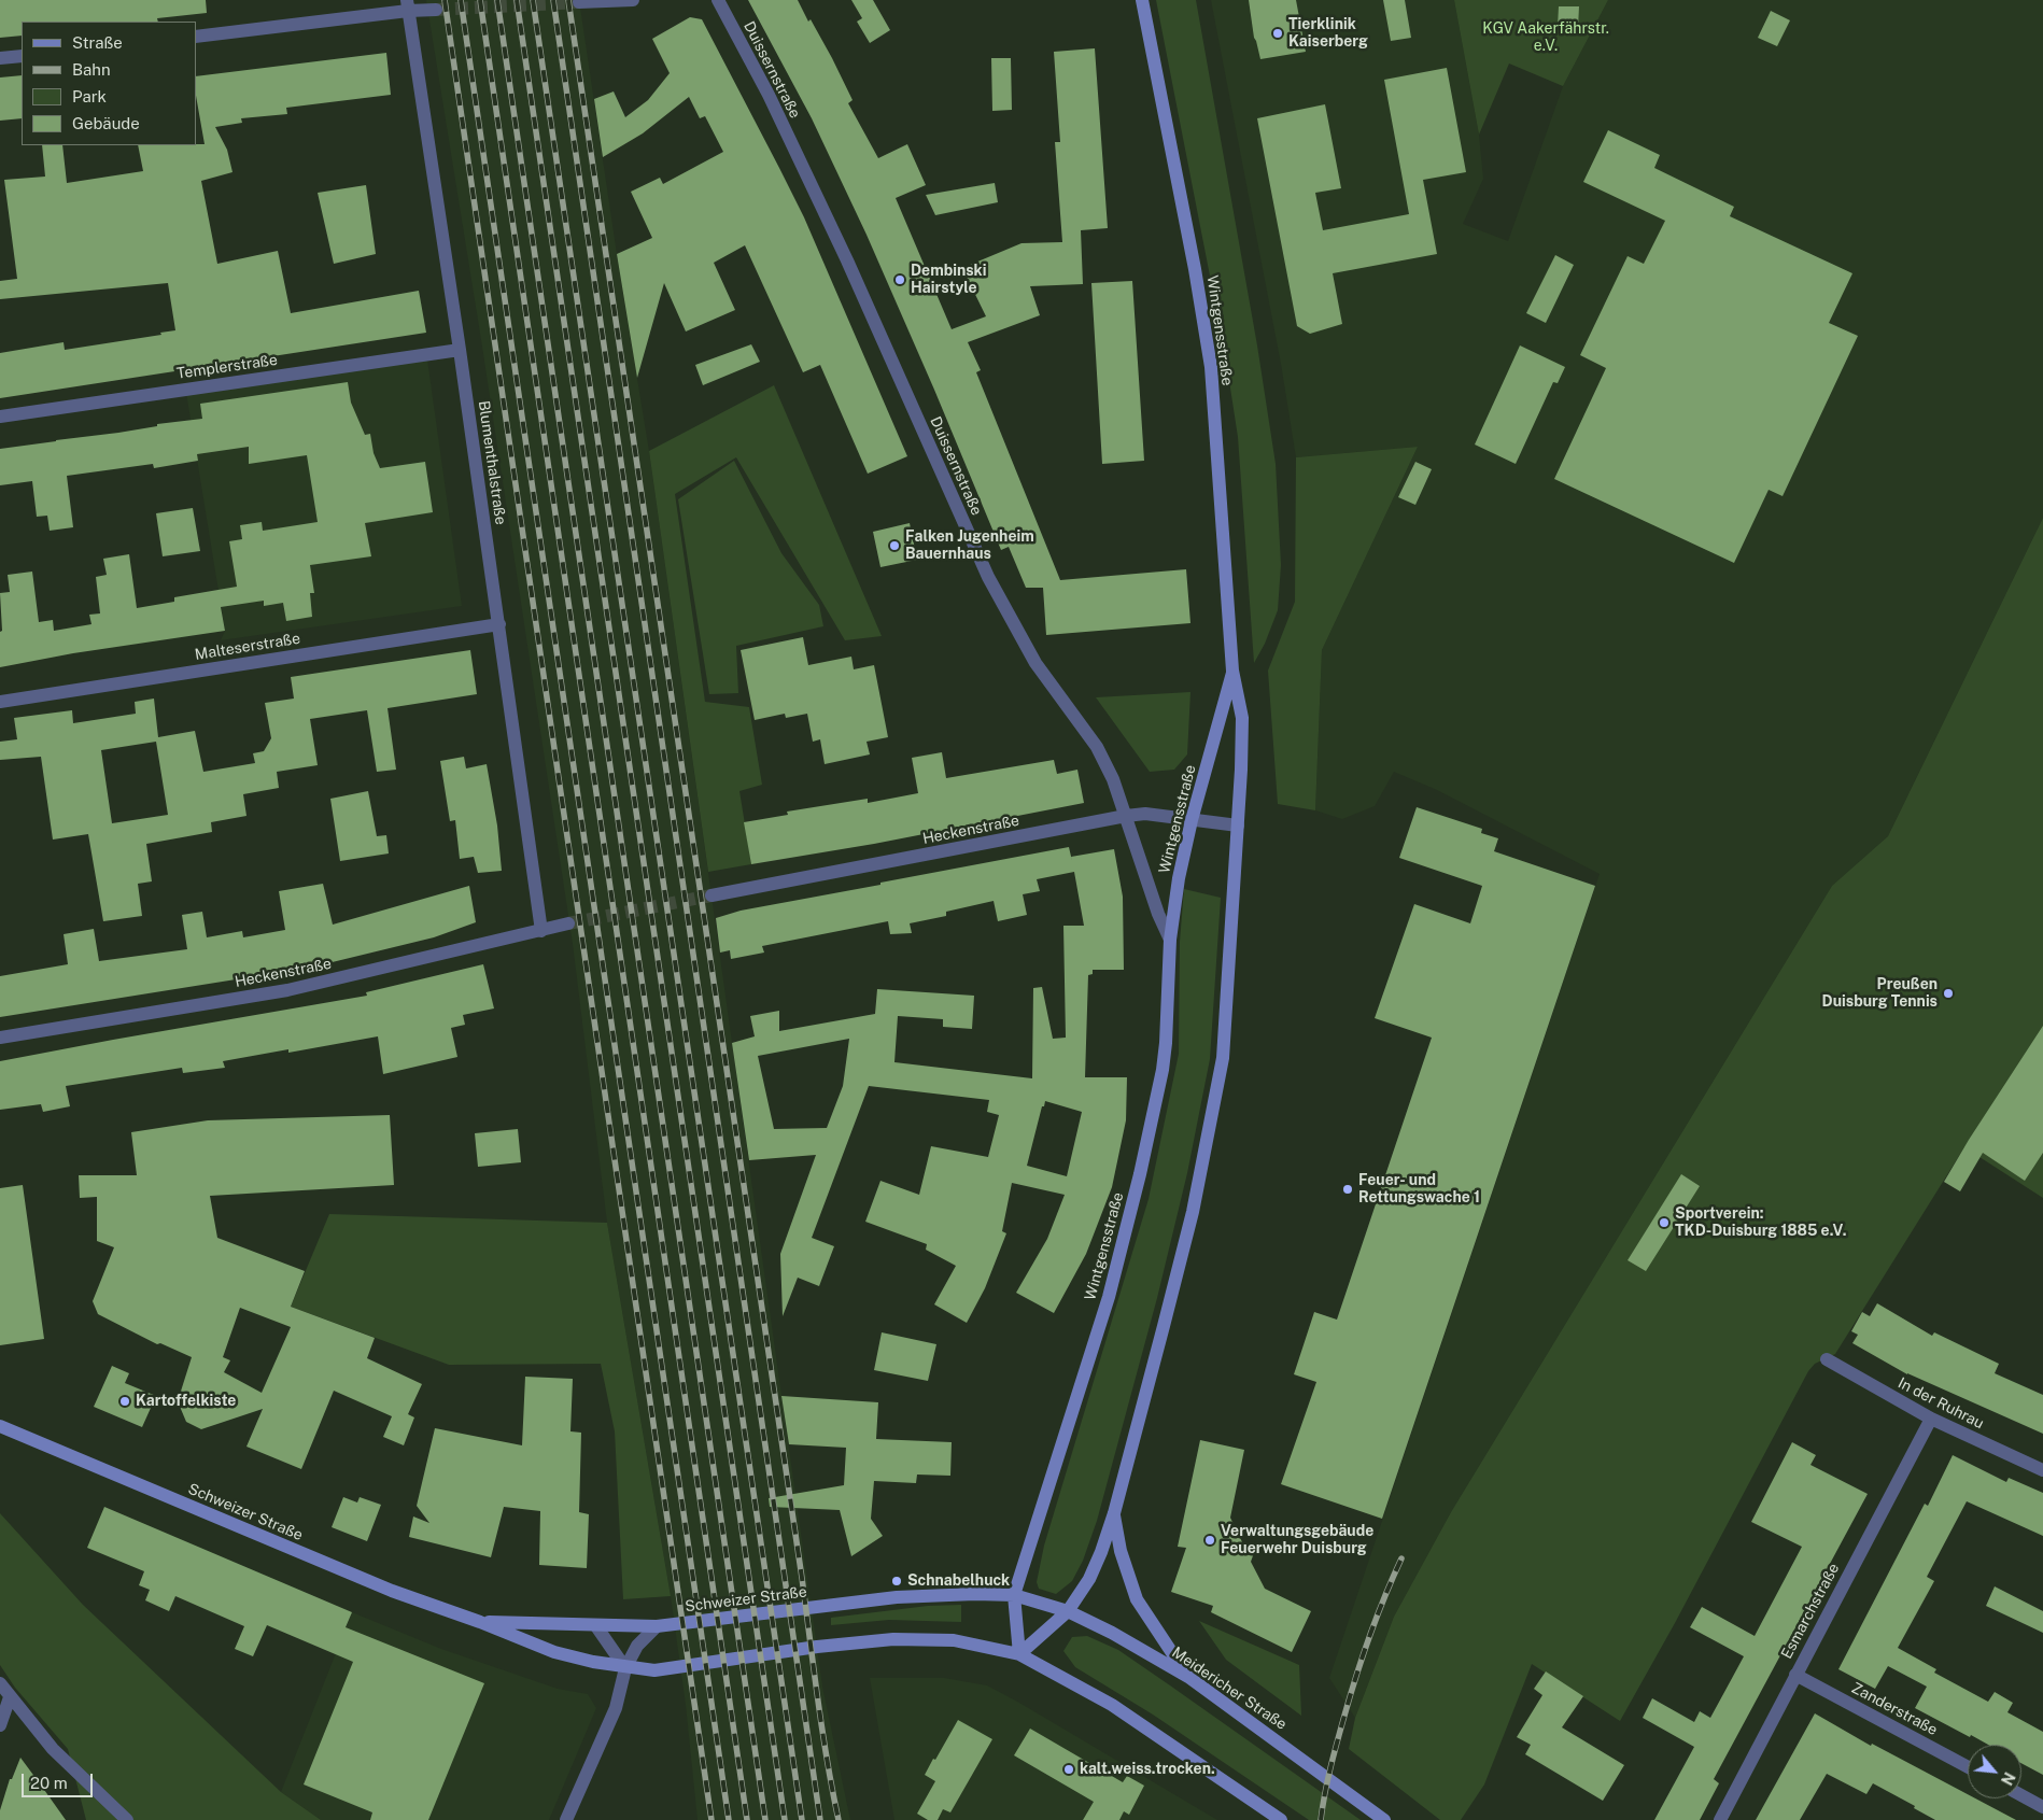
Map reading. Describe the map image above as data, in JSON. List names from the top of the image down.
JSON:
{
  "streets": {
    "main road": ["Wintgensstraße", "Schweizer Straße", "Meidericher Straße"],
    "street": [
      "Duissernstraße",
      "Templerstraße",
      "Blumenthalstraße",
      "Malteserstraße",
      "Heckenstraße",
      "In der Ruhrau",
      "Esmarchstraße",
      "Zanderstraße"
    ]
  },
  "crossings": [
    ["Duissernstraße", "Wintgensstraße"],
    ["Duissernstraße", "Heckenstraße"],
    ["Wintgensstraße", "Heckenstraße"],
    ["Wintgensstraße", "Schweizer Straße"],
    ["Wintgensstraße", "Meidericher Straße"],
    ["Templerstraße", "Blumenthalstraße"],
    ["Blumenthalstraße", "Malteserstraße"],
    ["Blumenthalstraße", "Heckenstraße"],
    ["In der Ruhrau", "Esmarchstraße"],
    ["Schweizer Straße", "Meidericher Straße"],
    ["Esmarchstraße", "Zanderstraße"]
  ],
  "parks": ["KGV Aakerfährstr. e.V."],
  "places": [
    "Tierklinik Kaiserberg",
    "Dembinski Hairstyle",
    "Falken Jugenheim Bauernhaus",
    "Preußen Duisburg Tennis",
    "Feuer- und Rettungswache 1",
    "Sportverein: TKD-Duisburg 1885 e.V.",
    "Kartoffelkiste",
    "Verwaltungsgebäude Feuerwehr Duisburg",
    "Schnabelhuck",
    "kalt.weiss.trocken."
  ],
  "legend": [
    "Straße",
    "Bahn",
    "Park",
    "Gebäude"
  ],
  "scale_bar": "20 m",
  "north": "bottom right"
}
